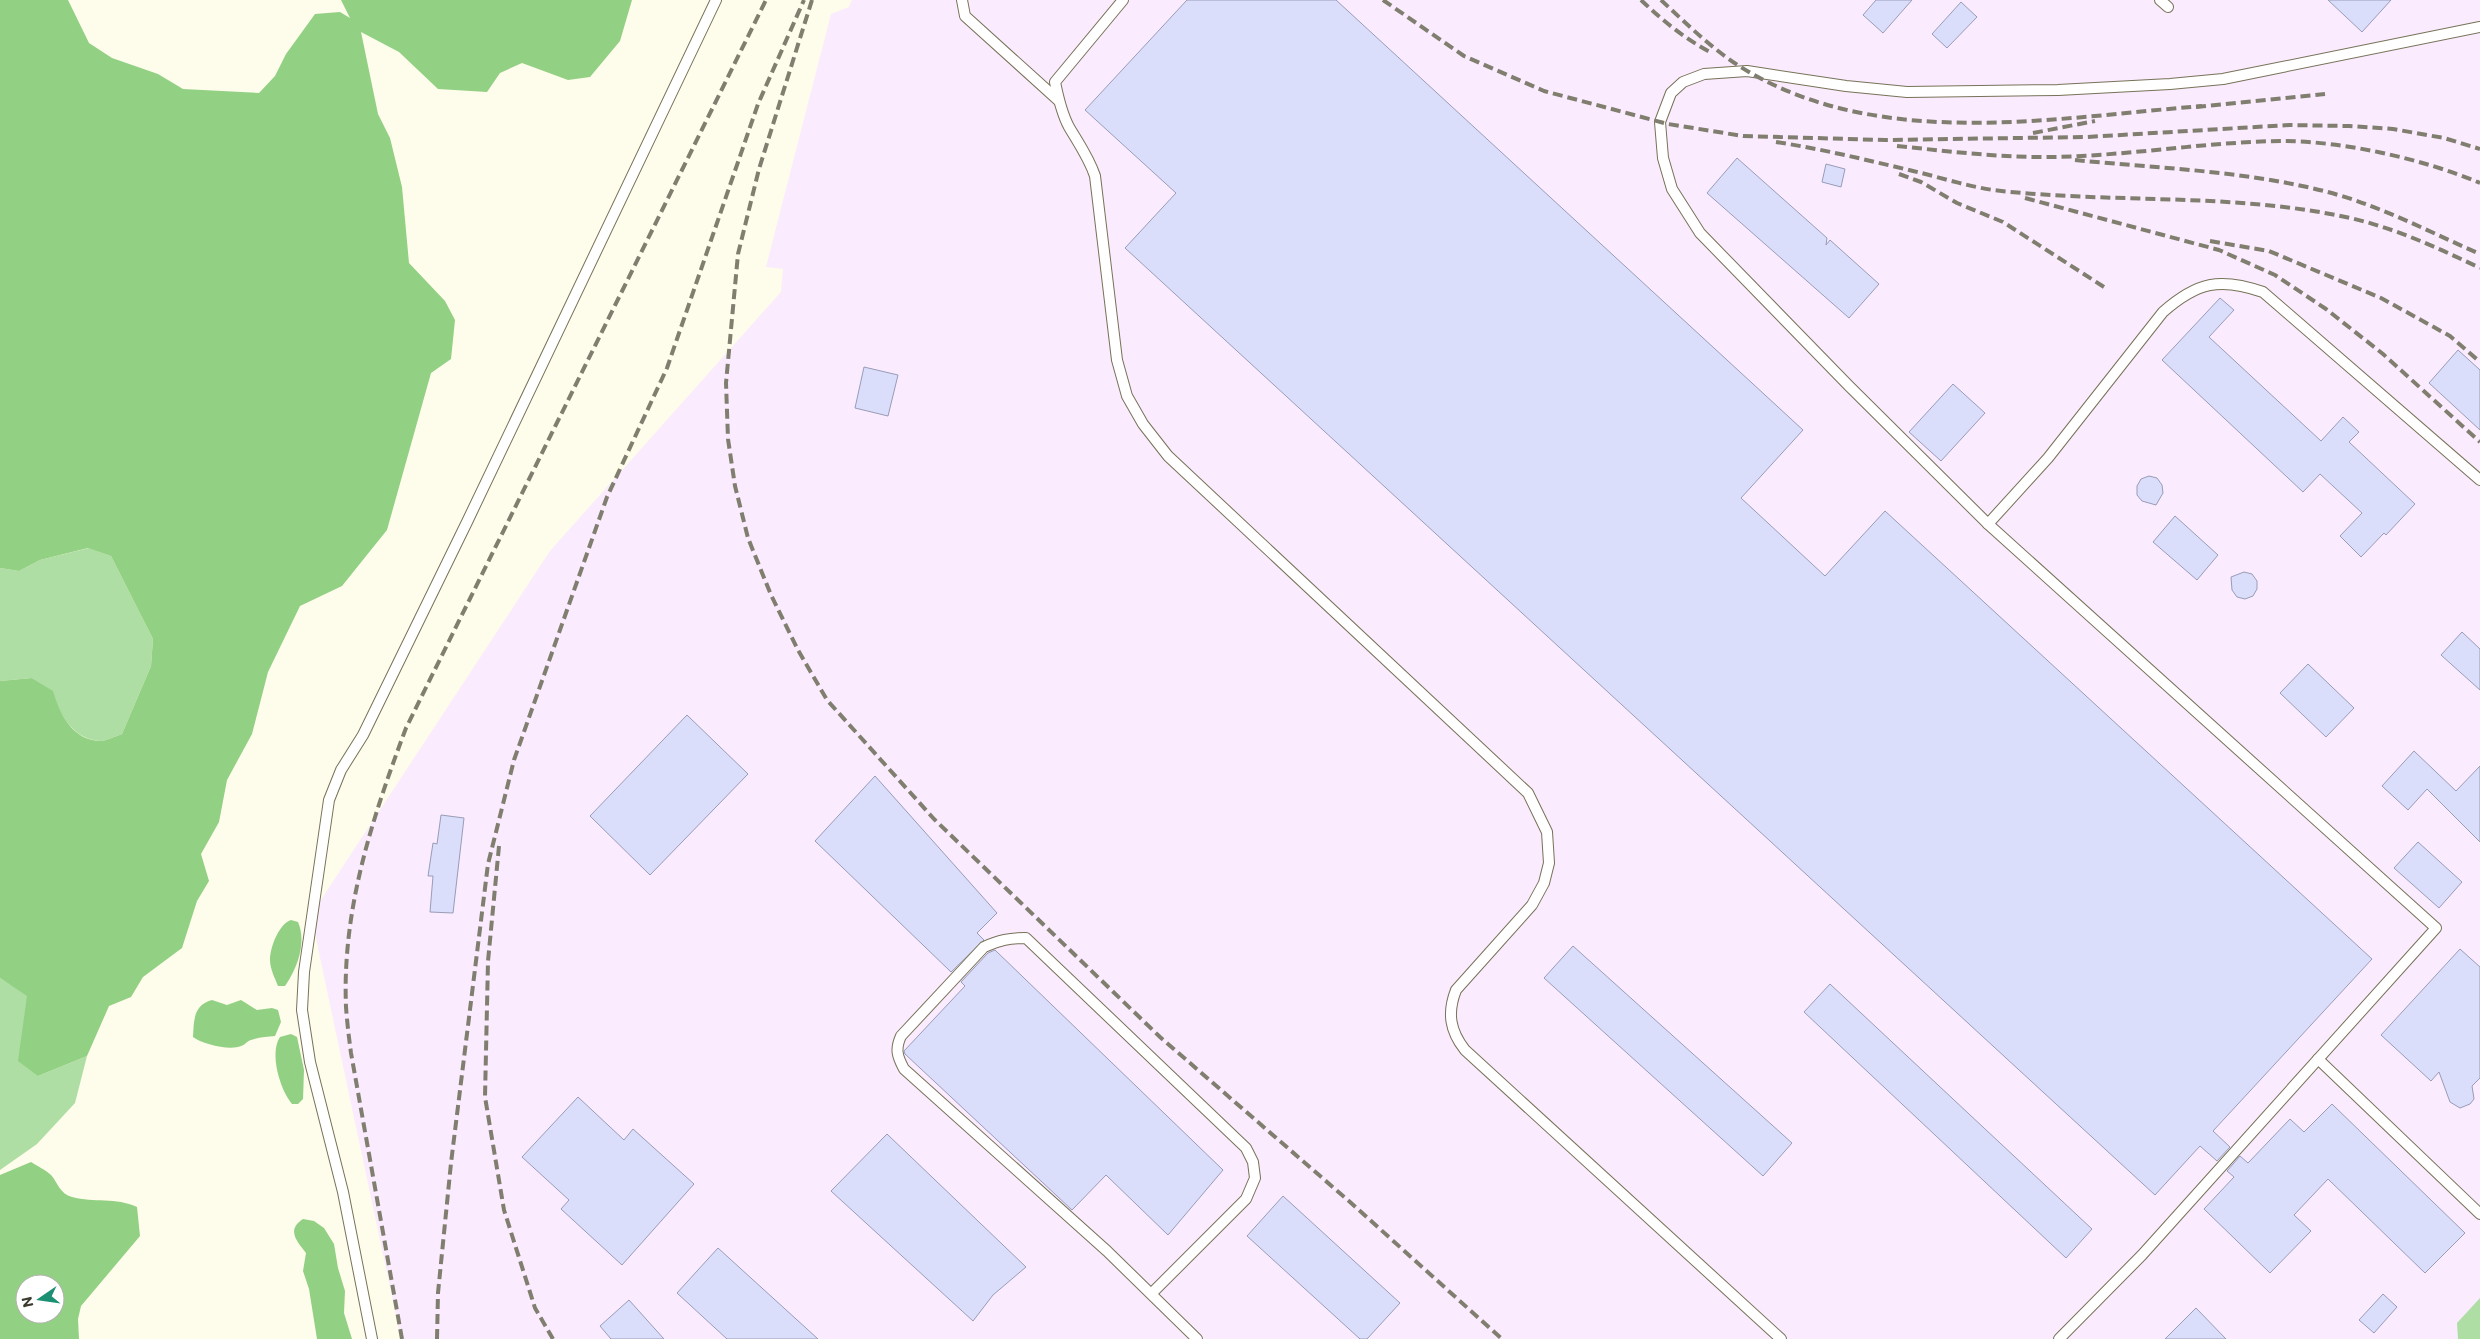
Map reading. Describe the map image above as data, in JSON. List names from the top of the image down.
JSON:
{
  "north": "left"
}
